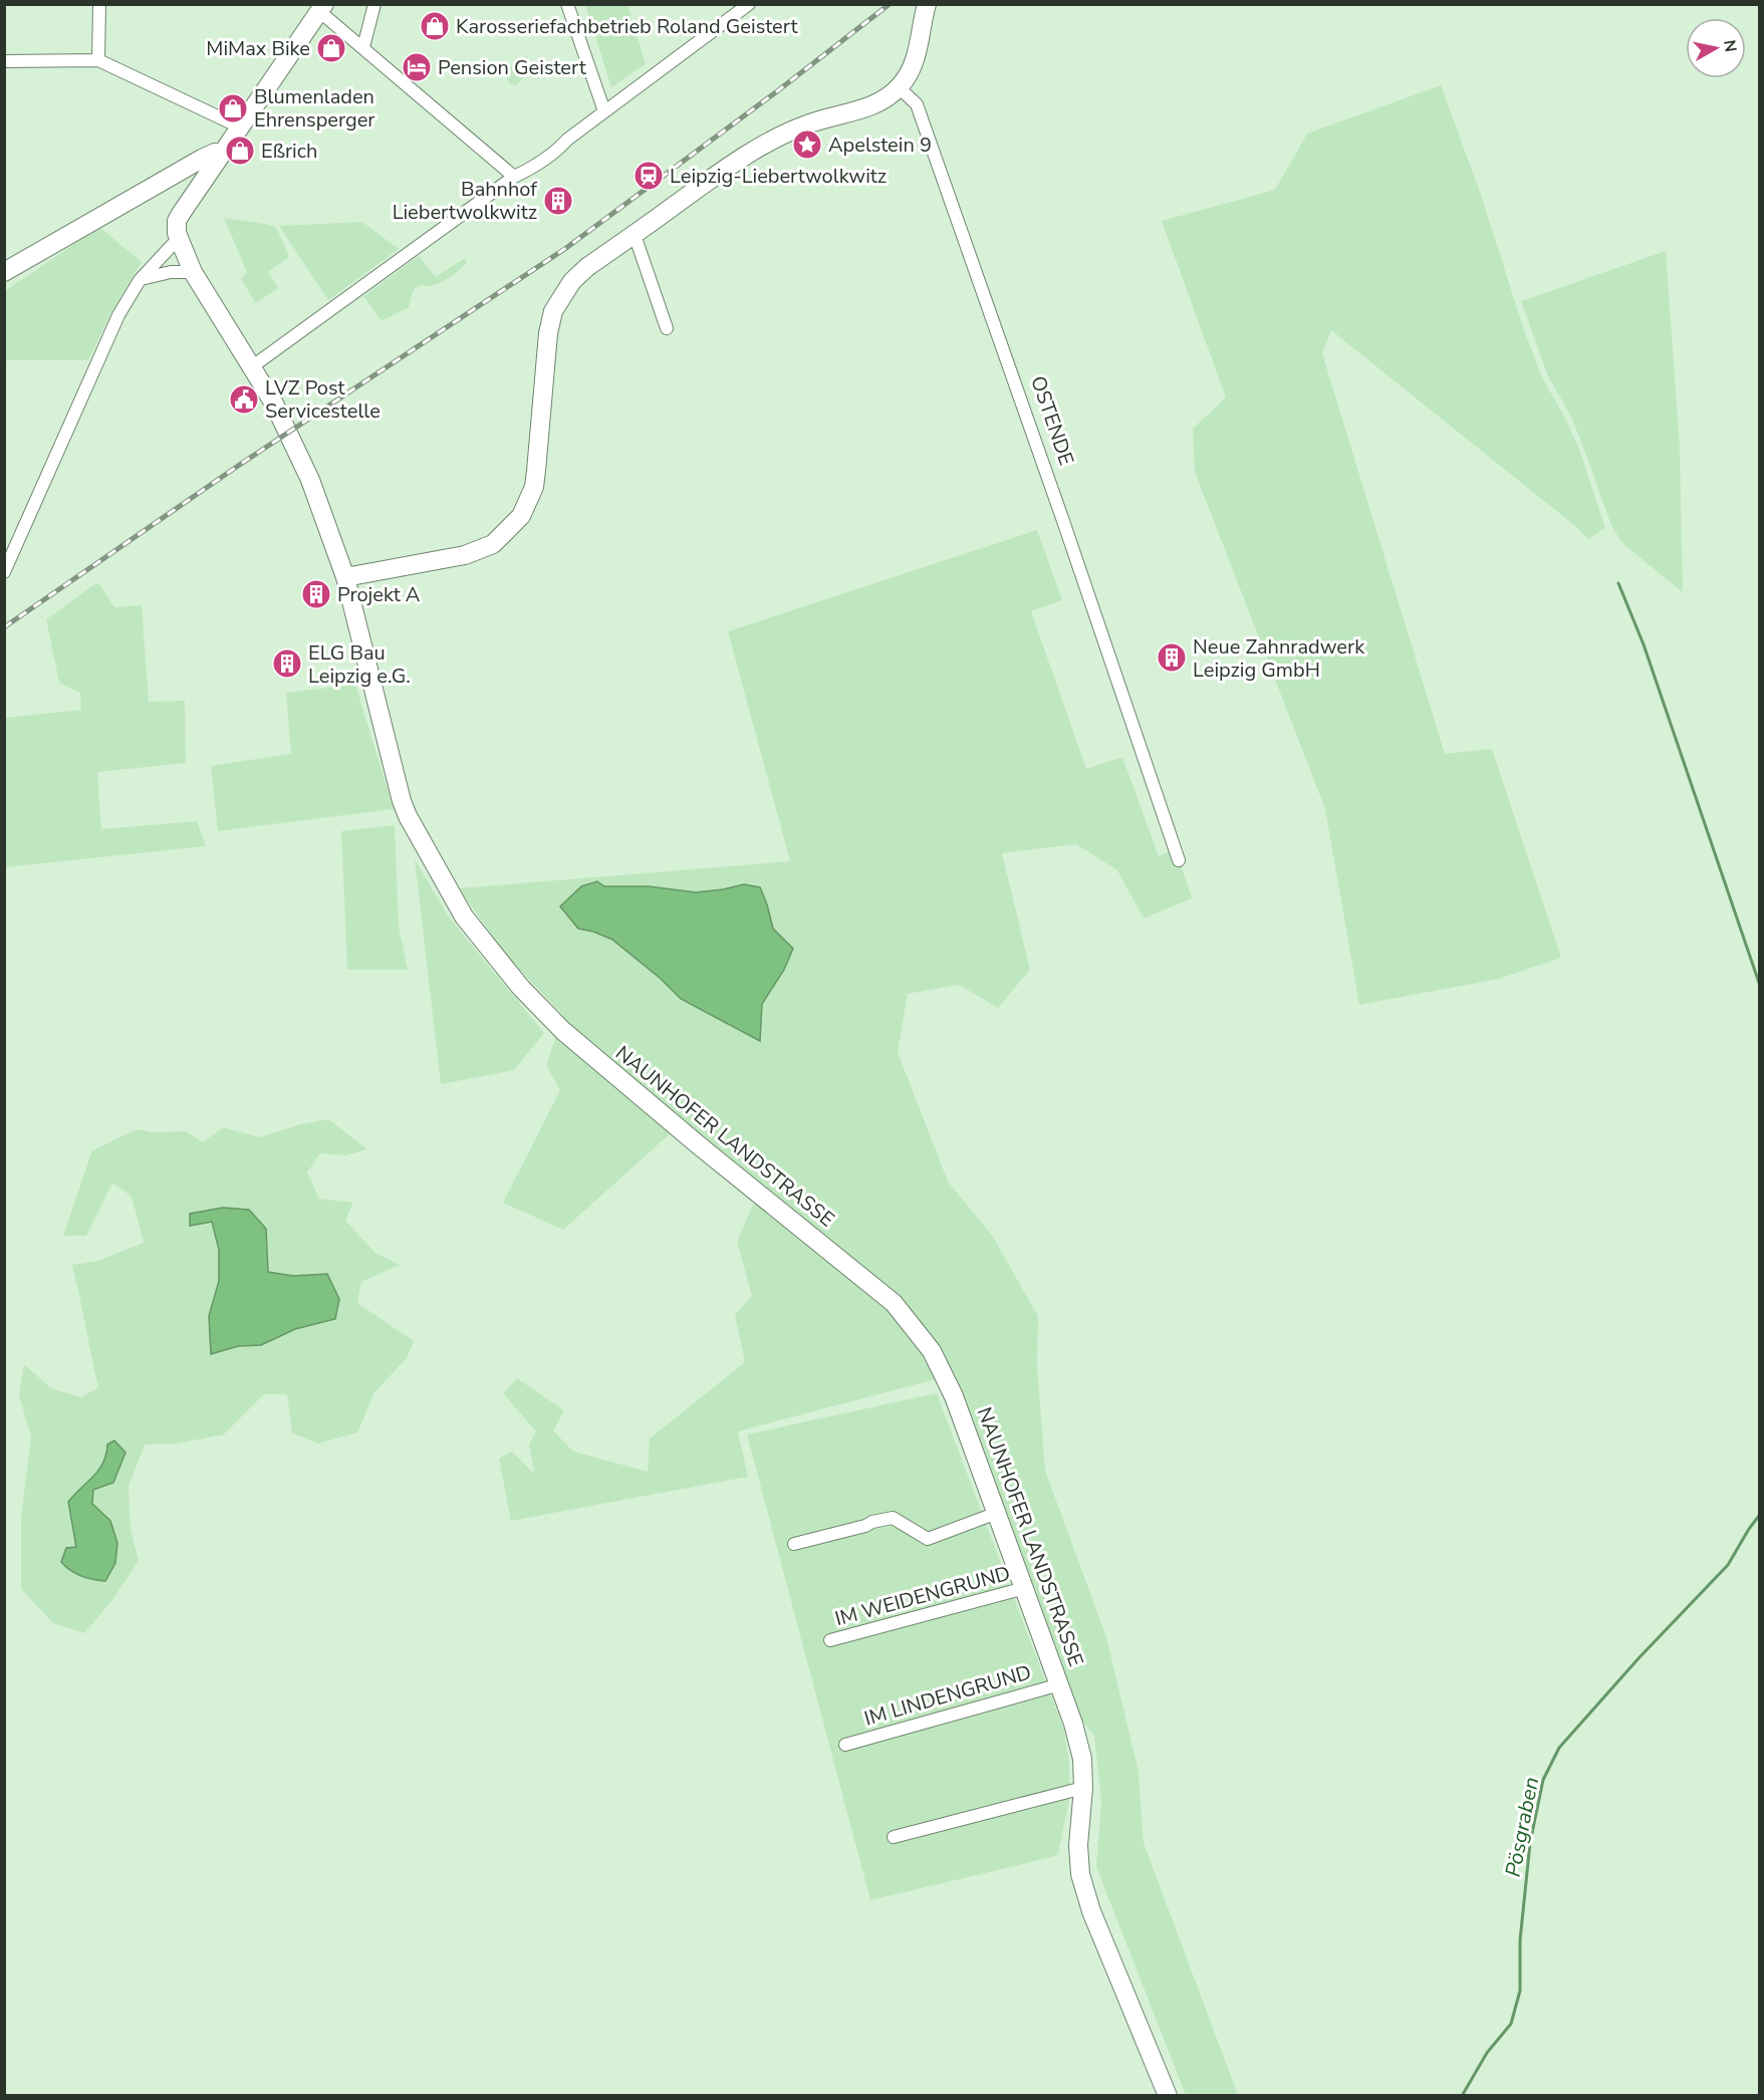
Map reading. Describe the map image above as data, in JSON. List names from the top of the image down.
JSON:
{
  "streets": {
    "street": [
      "OSTENDE",
      "NAUNHOFER LANDSTRASSE",
      "IM WEIDENGRUND",
      "IM LINDENGRUND"
    ]
  },
  "crossings": [
    ["NAUNHOFER LANDSTRASSE", "IM WEIDENGRUND"],
    ["NAUNHOFER LANDSTRASSE", "IM LINDENGRUND"]
  ],
  "water": ["Pösgraben"],
  "places": {
    "shop": [
      "Karosseriefachbetrieb Roland Geistert",
      "MiMax Bike",
      "Blumenladen Ehrensperger",
      "Eßrich"
    ],
    "hotel": ["Pension Geistert"],
    "place": ["Apelstein 9"],
    "station": ["Leipzig-Liebertwolkwitz"],
    "building": [
      "Bahnhof Liebertwolkwitz",
      "Projekt A",
      "Neue Zahnradwerk Leipzig GmbH",
      "ELG Bau Leipzig e.G."
    ],
    "public building": ["LVZ Post Servicestelle"]
  },
  "north": "right"
}
